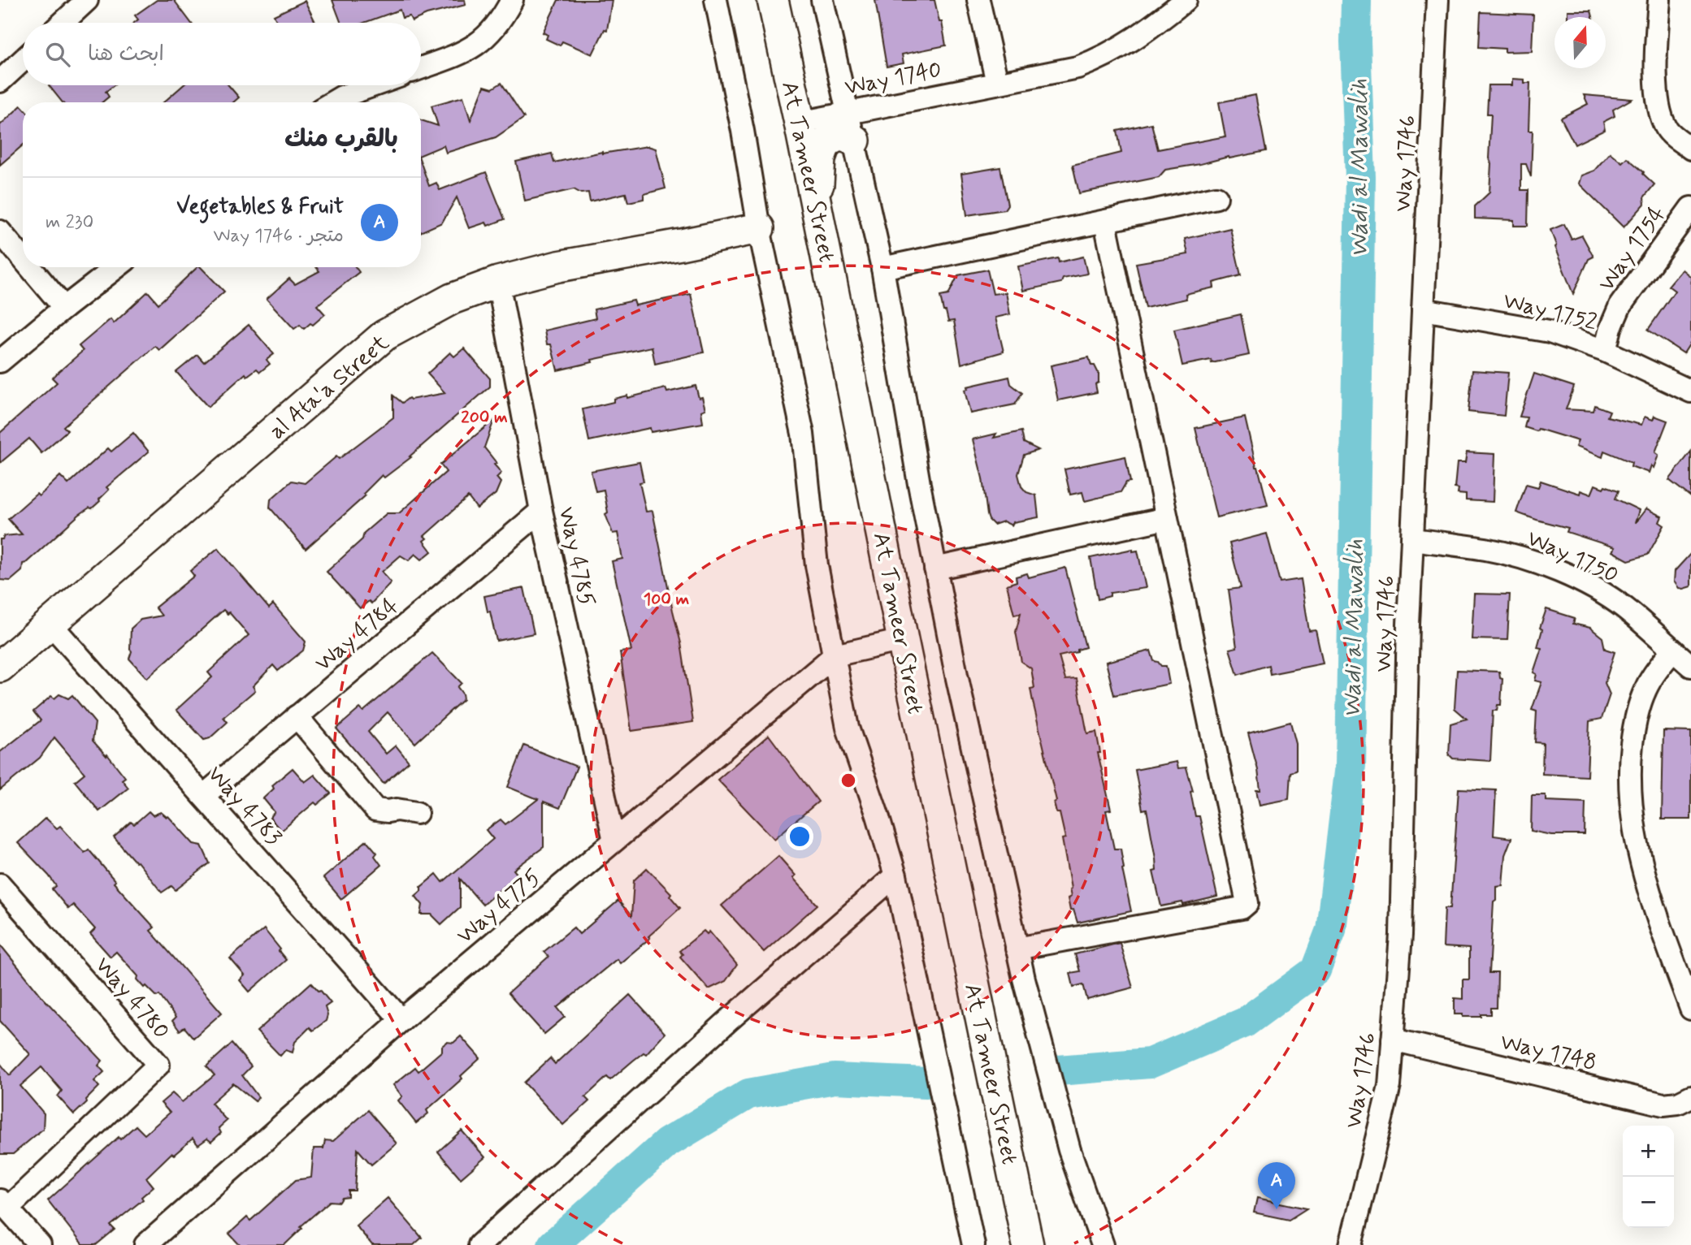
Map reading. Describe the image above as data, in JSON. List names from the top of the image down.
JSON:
{
  "streets": {
    "main road": ["At Tameer Street", "al Ata'a Street"],
    "street": [
      "Way 1740",
      "Way 1746",
      "Way 1754",
      "Way 1752",
      "Way 1750",
      "Way 4785",
      "Way 4784",
      "Way 4783",
      "Way 4775",
      "Way 4780",
      "Way 1748"
    ]
  },
  "crossings": [
    ["Way 1740", "At Tameer Street"],
    ["Way 1746", "Way 1752"],
    ["Way 1746", "Way 1750"],
    ["Way 1746", "Way 1748"],
    ["At Tameer Street", "Way 4775"],
    ["Way 1754", "Way 1752"],
    ["al Ata'a Street", "Way 4785"],
    ["al Ata'a Street", "Way 4783"],
    ["Way 4785", "Way 4784"],
    ["Way 4785", "Way 4775"],
    ["Way 4784", "Way 4783"],
    ["Way 4783", "Way 4775"]
  ],
  "water": ["Wadi al Mawalih"],
  "north": "top",
  "page": {
    "search": "ابحث هنا",
    "heading": "بالقرب منك",
    "list": [
      {
        "mark": "A",
        "name": "Vegetables & Fruit",
        "note": "متجر · Way 1746",
        "value": "230 m"
      }
    ],
    "map_buttons": ["+", "−"],
    "pins": "A"
  },
  "rings": ["200 m", "100 m"]
}
